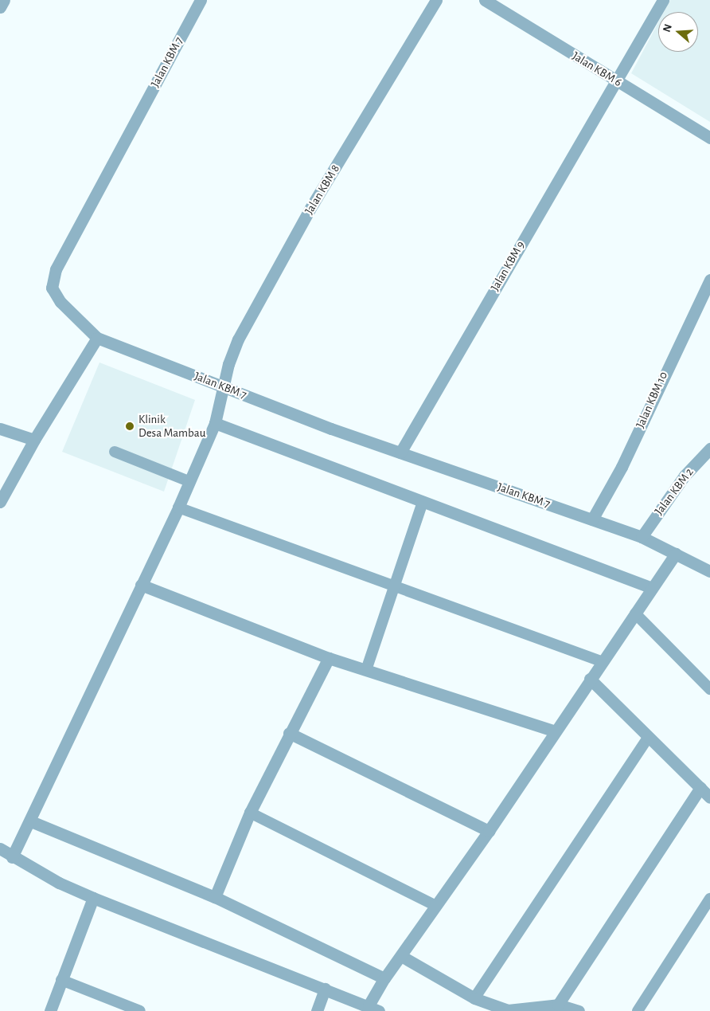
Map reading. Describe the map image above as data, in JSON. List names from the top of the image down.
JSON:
{
  "streets": {
    "street": [
      "Jalan KBM 7",
      "Jalan KBM 6",
      "Jalan KBM 8",
      "Jalan KBM 9",
      "Jalan KBM 10",
      "Jalan KBM 2"
    ]
  },
  "crossings": [
    ["Jalan KBM 7", "Jalan KBM 8"],
    ["Jalan KBM 7", "Jalan KBM 9"],
    ["Jalan KBM 7", "Jalan KBM 10"],
    ["Jalan KBM 7", "Jalan KBM 2"],
    ["Jalan KBM 6", "Jalan KBM 9"]
  ],
  "places": ["Klinik Desa Mambau"],
  "north": "left"
}
